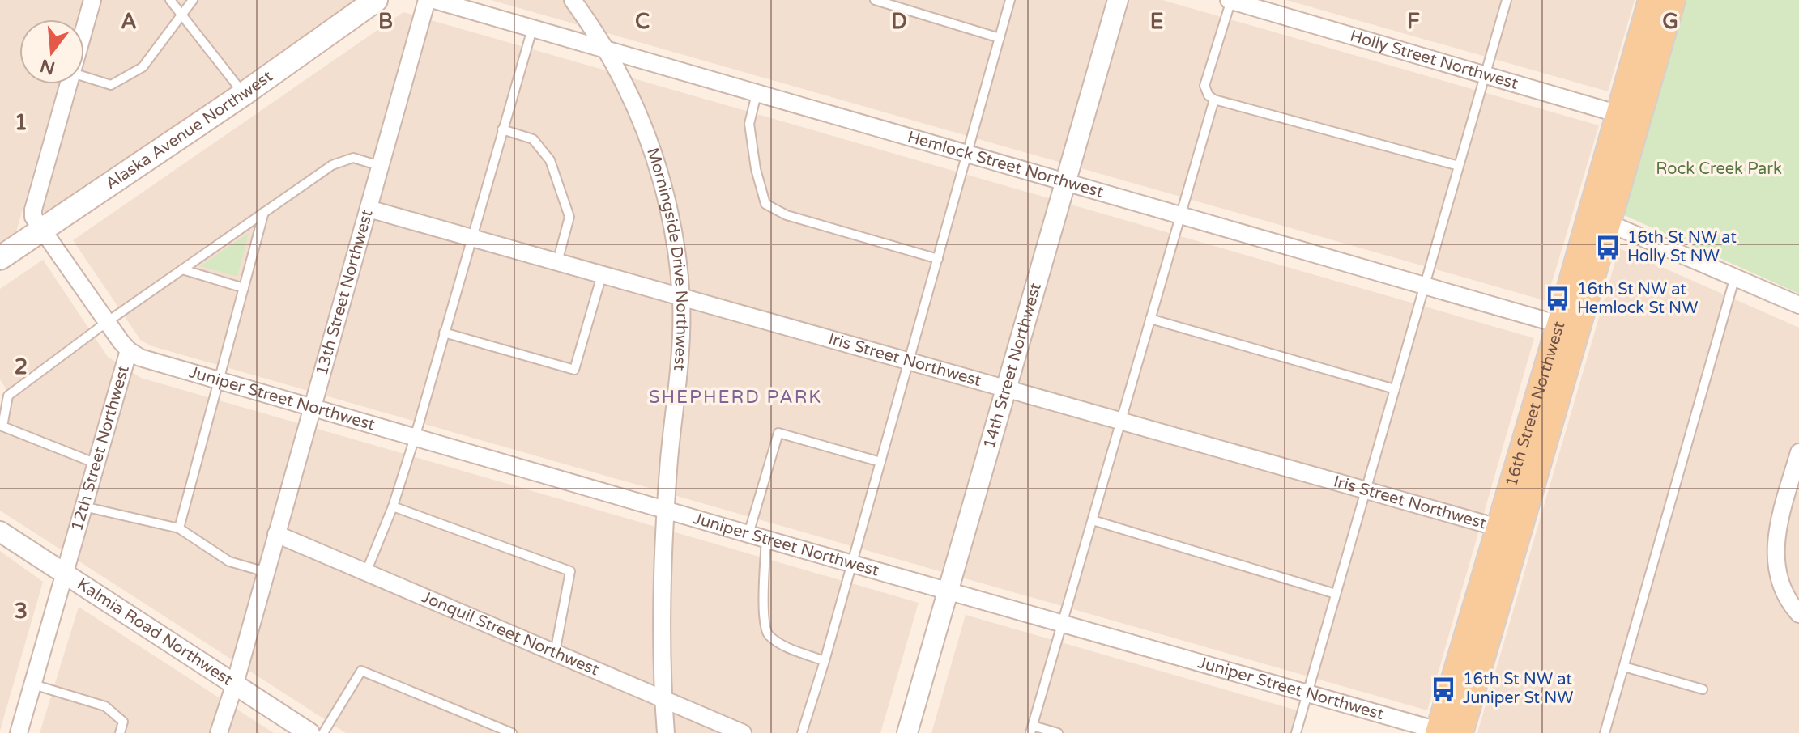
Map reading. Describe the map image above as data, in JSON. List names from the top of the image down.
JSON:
{
  "streets": {
    "main road": ["Alaska Avenue Northwest", "16th Street Northwest"],
    "street": [
      "Holly Street Northwest",
      "Hemlock Street Northwest",
      "Morningside Drive Northwest",
      "13th Street Northwest",
      "Iris Street Northwest",
      "14th Street Northwest",
      "Juniper Street Northwest",
      "12th Street Northwest",
      "Kalmia Road Northwest",
      "Jonquil Street Northwest"
    ]
  },
  "crossings": [
    ["Holly Street Northwest", "16th Street Northwest"],
    ["Alaska Avenue Northwest", "12th Street Northwest"],
    ["Hemlock Street Northwest", "Morningside Drive Northwest"],
    ["Hemlock Street Northwest", "14th Street Northwest"],
    ["Hemlock Street Northwest", "16th Street Northwest"],
    ["Morningside Drive Northwest", "Iris Street Northwest"],
    ["Morningside Drive Northwest", "Juniper Street Northwest"],
    ["Morningside Drive Northwest", "Jonquil Street Northwest"],
    ["13th Street Northwest", "Iris Street Northwest"],
    ["13th Street Northwest", "Juniper Street Northwest"],
    ["13th Street Northwest", "Kalmia Road Northwest"],
    ["13th Street Northwest", "Jonquil Street Northwest"],
    ["Iris Street Northwest", "14th Street Northwest"],
    ["Iris Street Northwest", "16th Street Northwest"],
    ["14th Street Northwest", "Juniper Street Northwest"],
    ["Juniper Street Northwest", "16th Street Northwest"],
    ["Juniper Street Northwest", "12th Street Northwest"],
    ["12th Street Northwest", "Kalmia Road Northwest"]
  ],
  "districts": ["SHEPHERD PARK"],
  "parks": ["Rock Creek Park"],
  "places": {
    "bus stop": ["16th St NW at Holly St NW", "16th St NW at Hemlock St NW", "16th St NW at Juniper St NW"]
  },
  "north": "bottom",
  "grid": {
    "columns": [
      "A",
      "B",
      "C",
      "D",
      "E",
      "F",
      "G"
    ],
    "rows": ["1", "2", "3"]
  }
}
